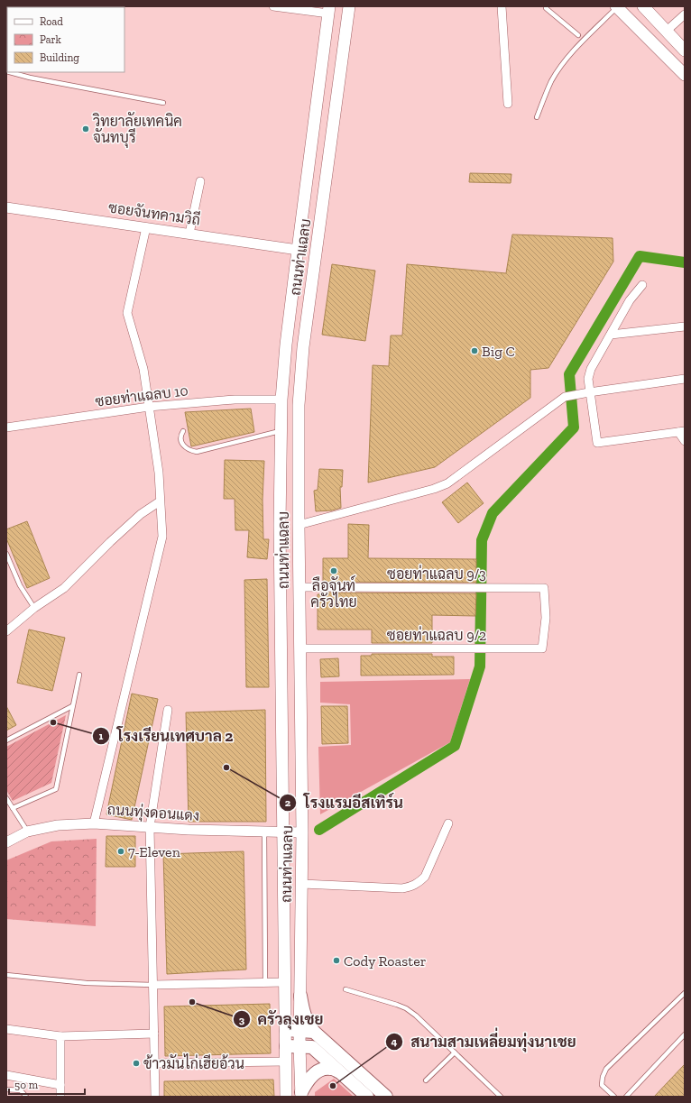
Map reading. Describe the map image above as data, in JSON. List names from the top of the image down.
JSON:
{
  "streets": {
    "main road": ["ถนนท่าแฉลบ"],
    "street": [
      "ซอยจันทคามวิถี",
      "ซอยท่าแฉลบ 10",
      "ซอยท่าแฉลบ 9/3",
      "ซอยท่าแฉลบ 9/2",
      "ถนนทุ่งดอนแดง"
    ]
  },
  "crossings": [
    ["ซอยจันทคามวิถี", "ถนนท่าแฉลบ"],
    ["ถนนท่าแฉลบ", "ซอยท่าแฉลบ 10"],
    ["ถนนท่าแฉลบ", "ซอยท่าแฉลบ 9/3"],
    ["ถนนท่าแฉลบ", "ซอยท่าแฉลบ 9/2"],
    ["ถนนท่าแฉลบ", "ถนนทุ่งดอนแดง"],
    ["ซอยท่าแฉลบ 9/3", "ซอยท่าแฉลบ 9/2"]
  ],
  "places": [
    "วิทยาลัยเทคนิค จันทบุรี",
    "Big C",
    "ลือจันท์ ครัวไทย",
    "โรงเรียนเทศบาล 2",
    "โรงแรมอีสเทิร์น",
    "7-Eleven",
    "Cody Roaster",
    "ครัวลุงเชย",
    "ข้าวมันไก่เฮียอ้วน",
    "สนามสามเหลี่ยมทุ่งนาเชย"
  ],
  "legend": ["Road", "Park", "Building"],
  "scale_bar": "50 m"
}
